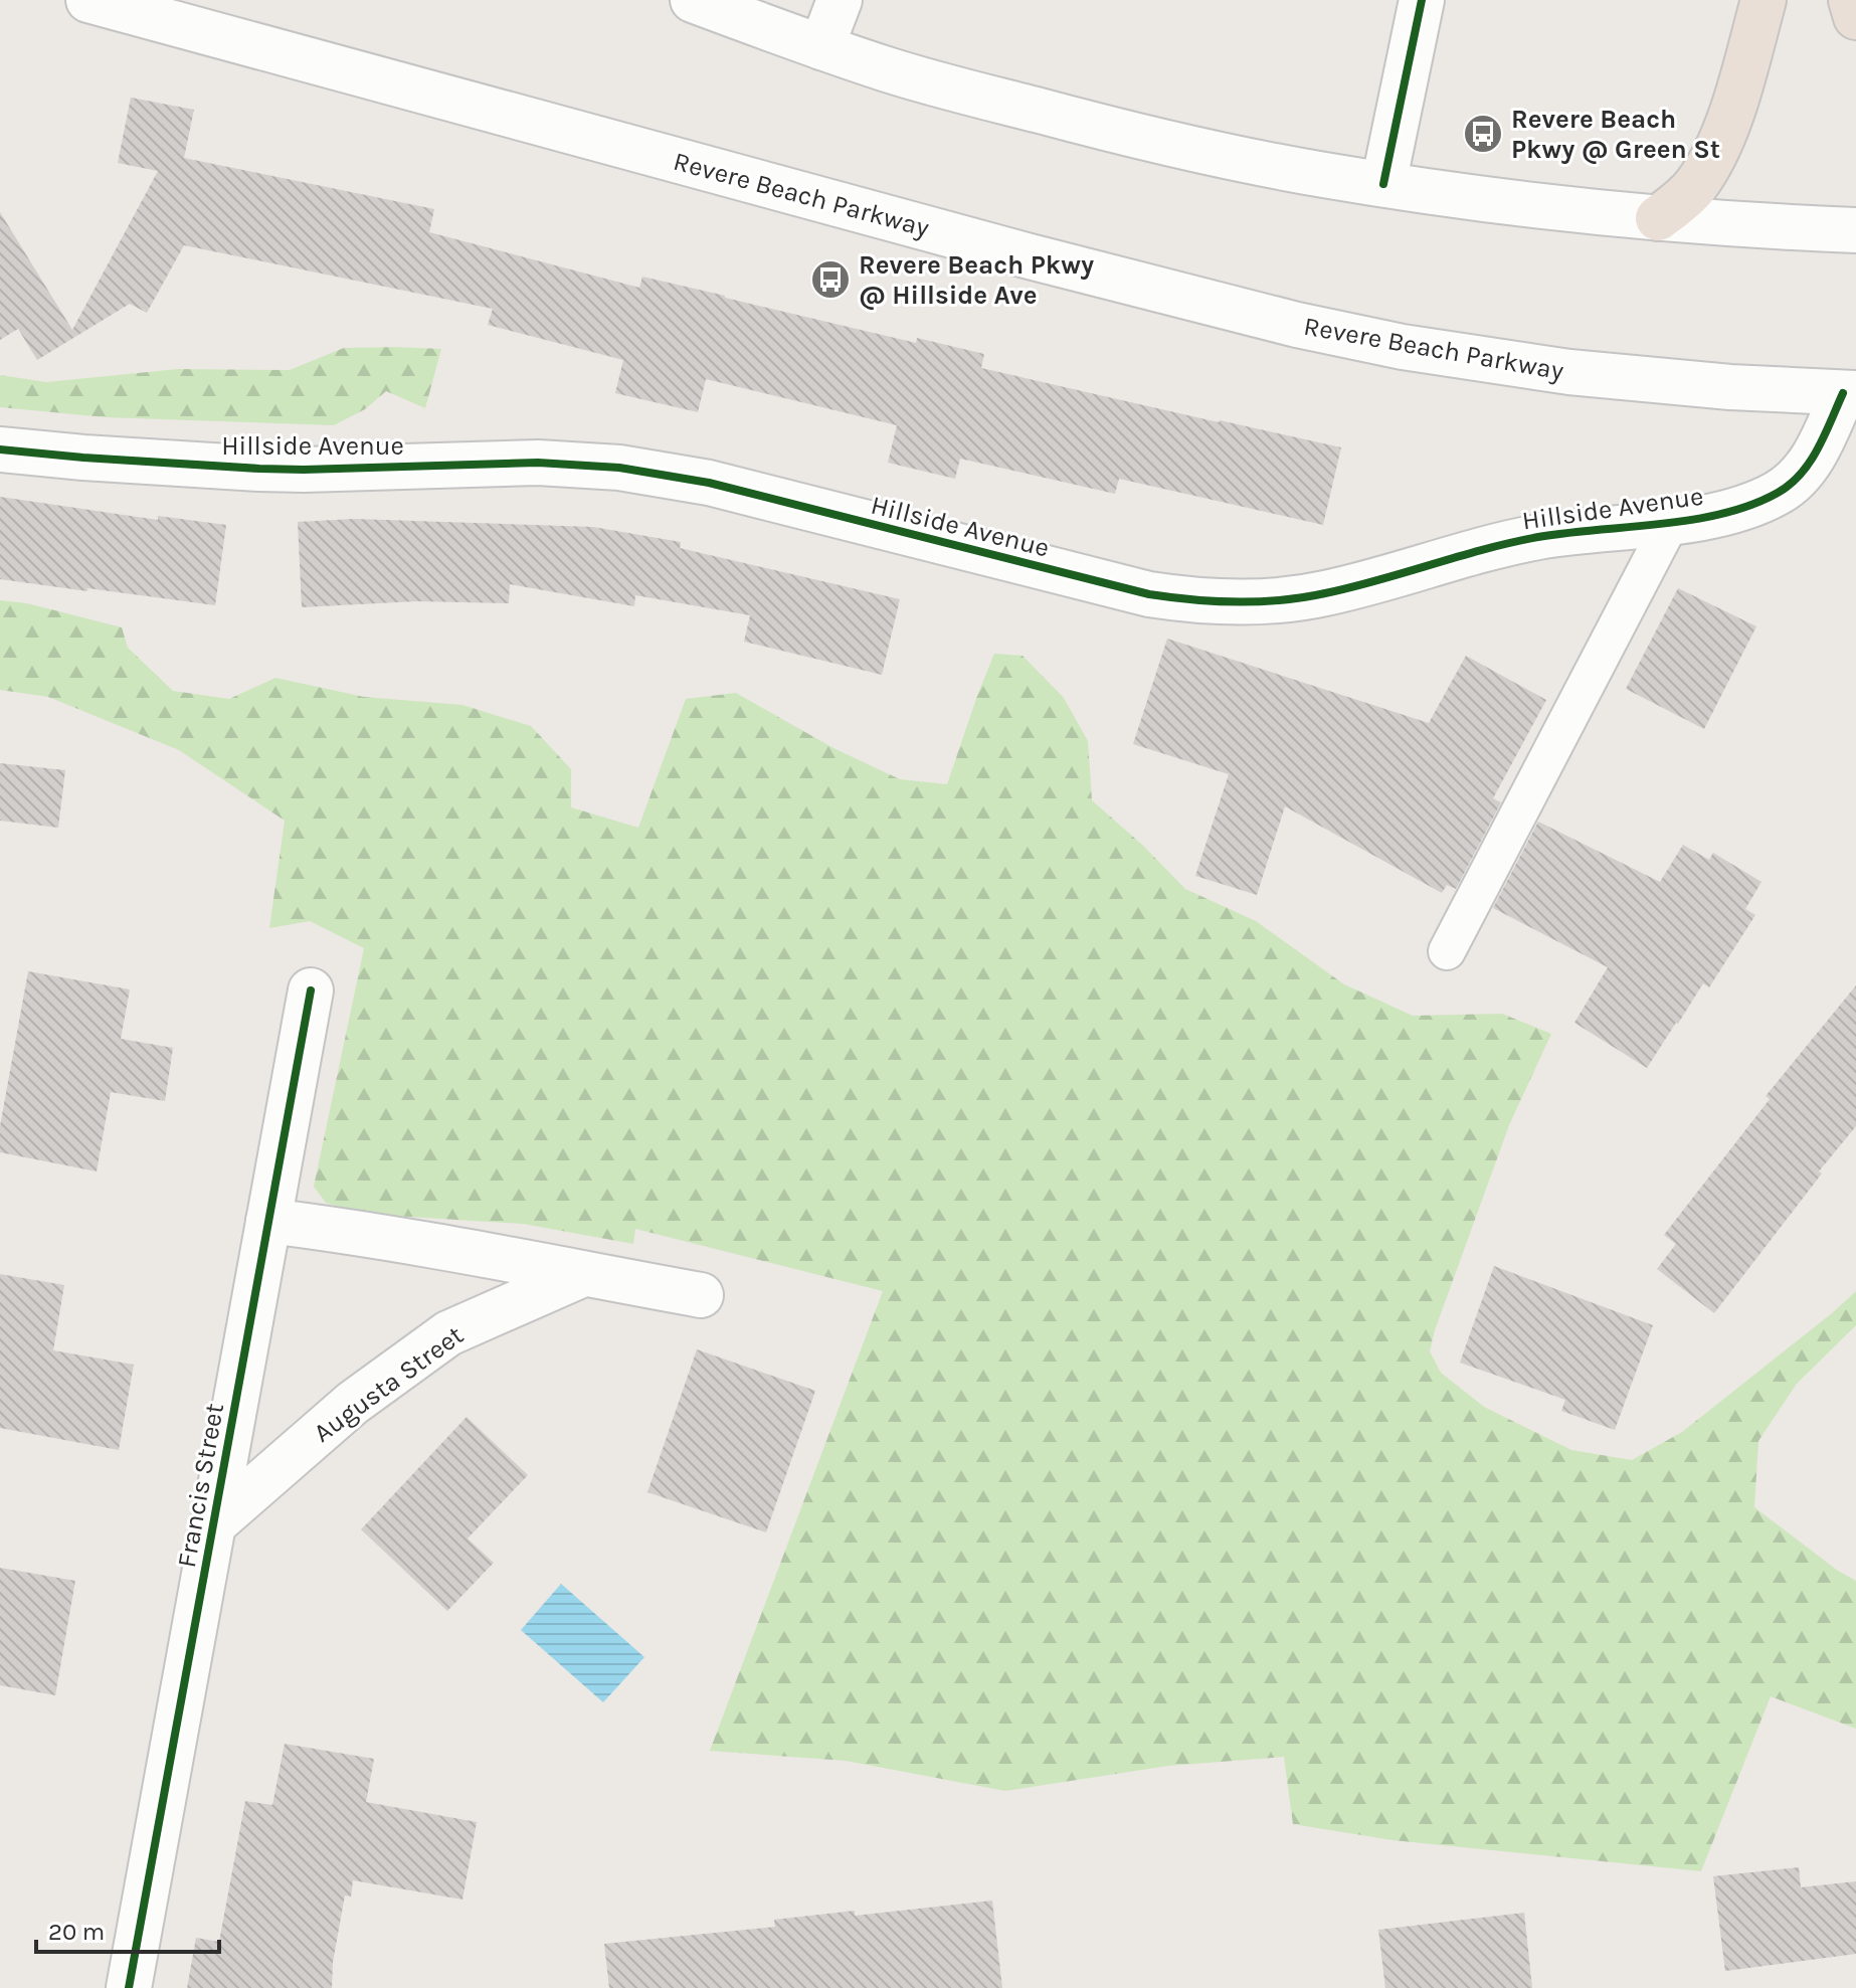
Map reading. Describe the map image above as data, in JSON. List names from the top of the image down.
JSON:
{
  "streets": {
    "street": [
      "Revere Beach Parkway",
      "Hillside Avenue",
      "Augusta Street",
      "Francis Street"
    ]
  },
  "crossings": [
    ["Revere Beach Parkway", "Hillside Avenue"],
    ["Augusta Street", "Francis Street"]
  ],
  "places": {
    "bus stop": ["Revere Beach Pkwy @ Green St", "Revere Beach Pkwy @ Hillside Ave"]
  },
  "scale_bar": "20 m"
}
